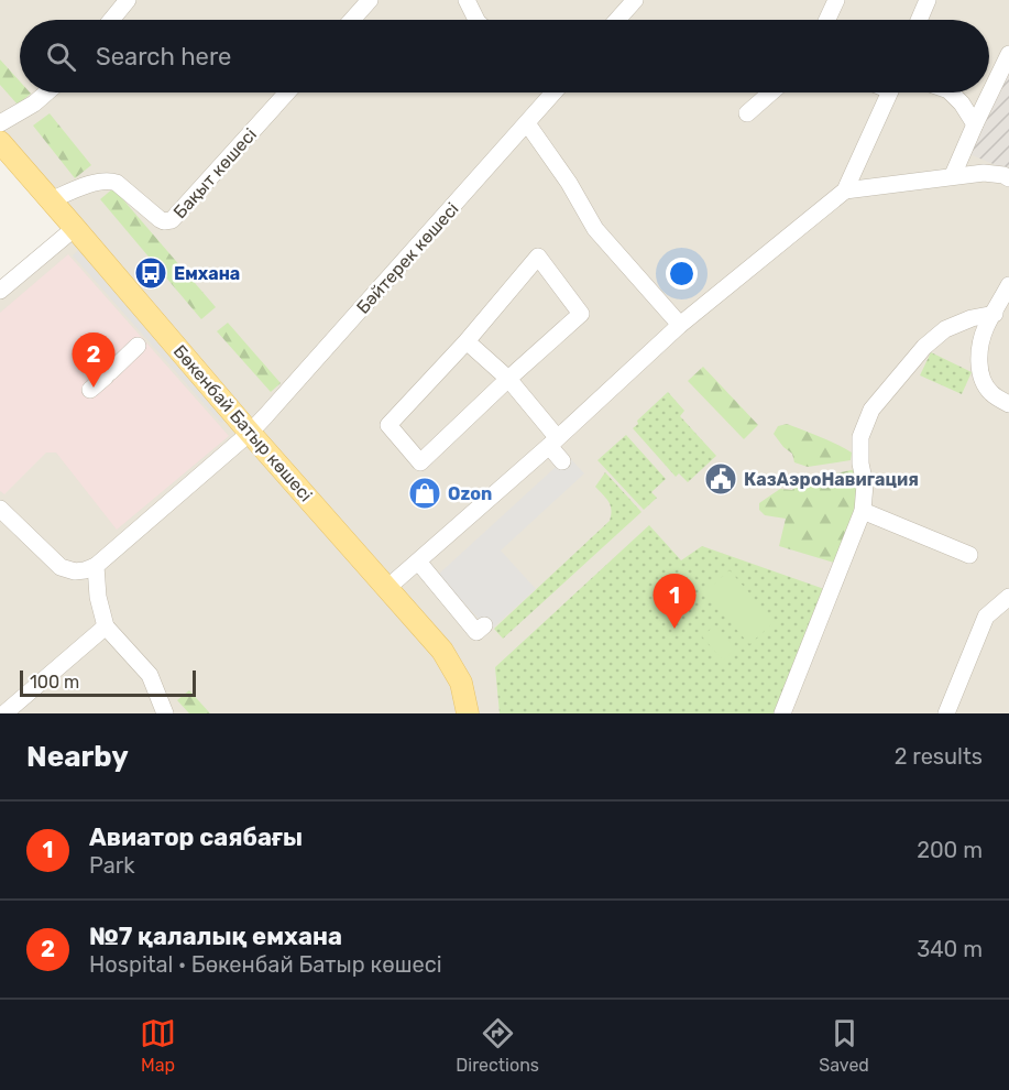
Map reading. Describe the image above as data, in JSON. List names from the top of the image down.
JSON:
{
  "streets": {
    "main road": ["Бөкенбай Батыр көшесі"],
    "street": ["Бақыт көшесі", "Бәйтерек көшесі"]
  },
  "crossings": [
    ["Бақыт көшесі", "Бөкенбай Батыр көшесі"],
    ["Бәйтерек көшесі", "Бөкенбай Батыр көшесі"]
  ],
  "places": {
    "bus stop": ["Емхана"],
    "public building": ["КазАэроНавигация"],
    "shop": ["Ozon"]
  },
  "scale_bar": "100 m",
  "page": {
    "search": "Search here",
    "pins": ["2", "1"],
    "scale": "100 m",
    "heading": ["Nearby", "2 results"],
    "list": [
      {
        "mark": "1",
        "name": "Авиатор саябағы",
        "note": "Park",
        "value": "200 m"
      },
      {
        "mark": "2",
        "name": "№7 қалалық емхана",
        "note": "Hospital · Бөкенбай Батыр көшесі",
        "value": "340 m"
      }
    ],
    "nav": ["Map", "Directions", "Saved"]
  }
}
